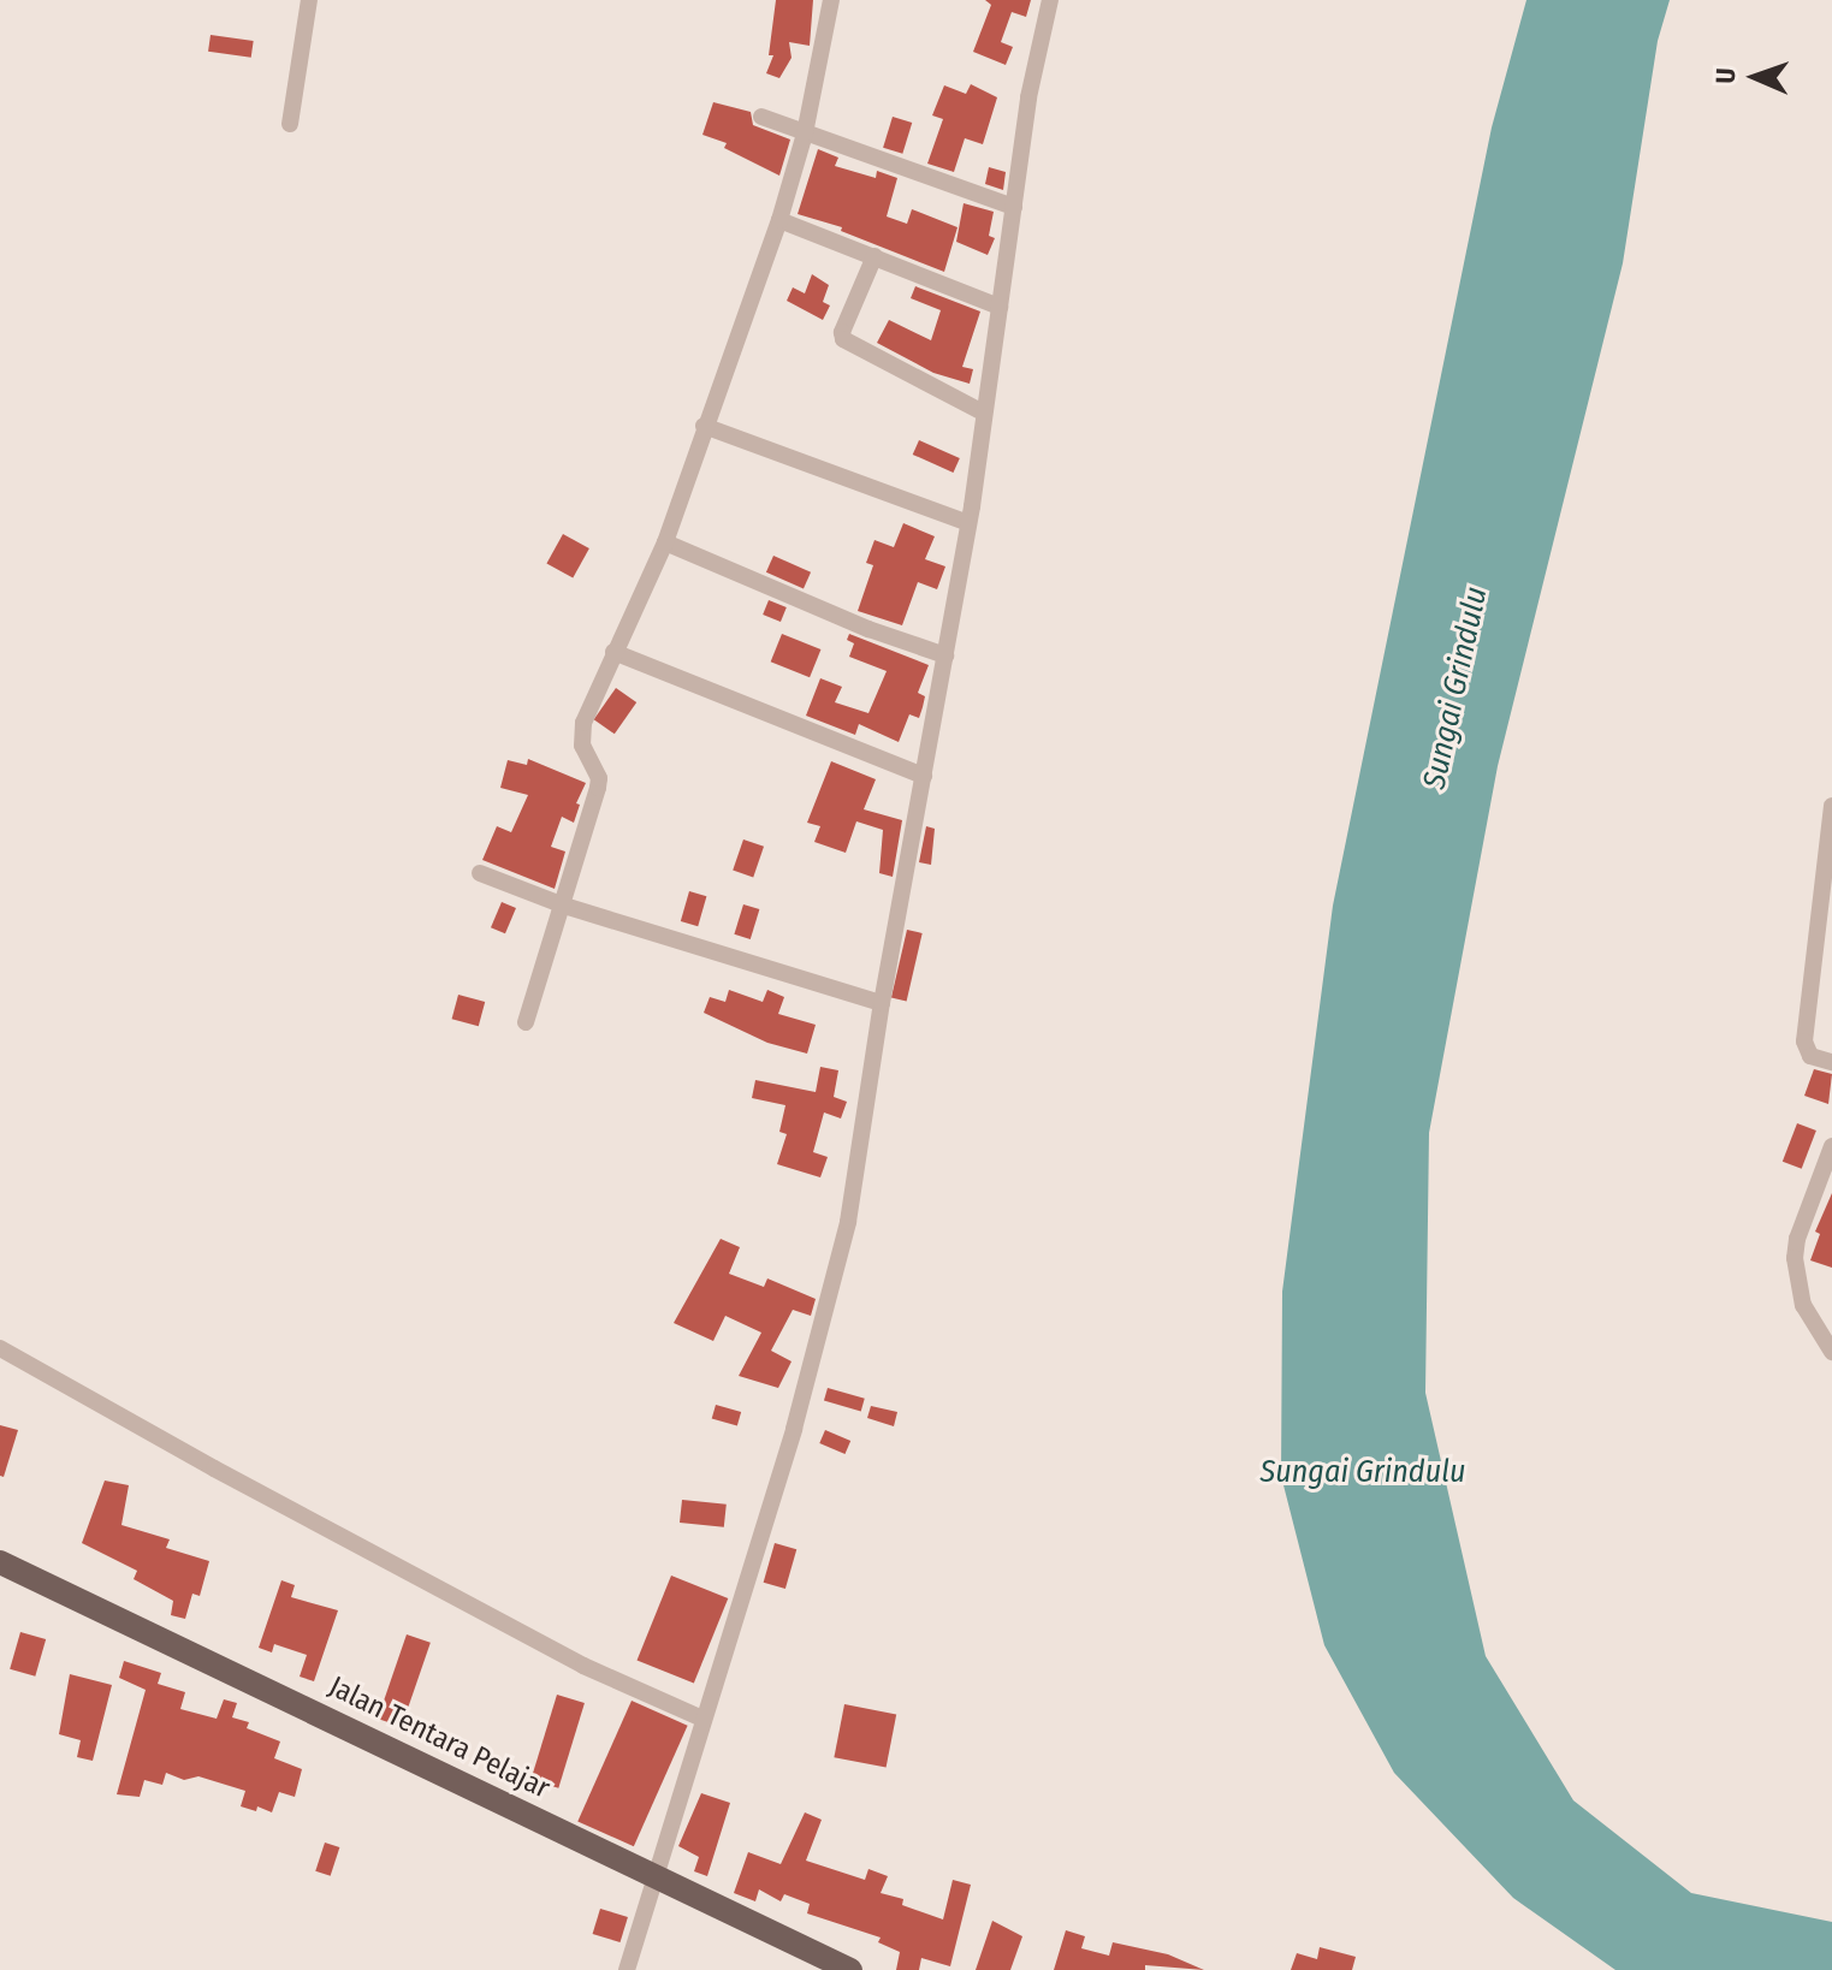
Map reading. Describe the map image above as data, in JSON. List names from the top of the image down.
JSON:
{
  "streets": {
    "main road": ["Jalan Tentara Pelajar"]
  },
  "water": ["Sungai Grindulu"],
  "north": "left"
}
